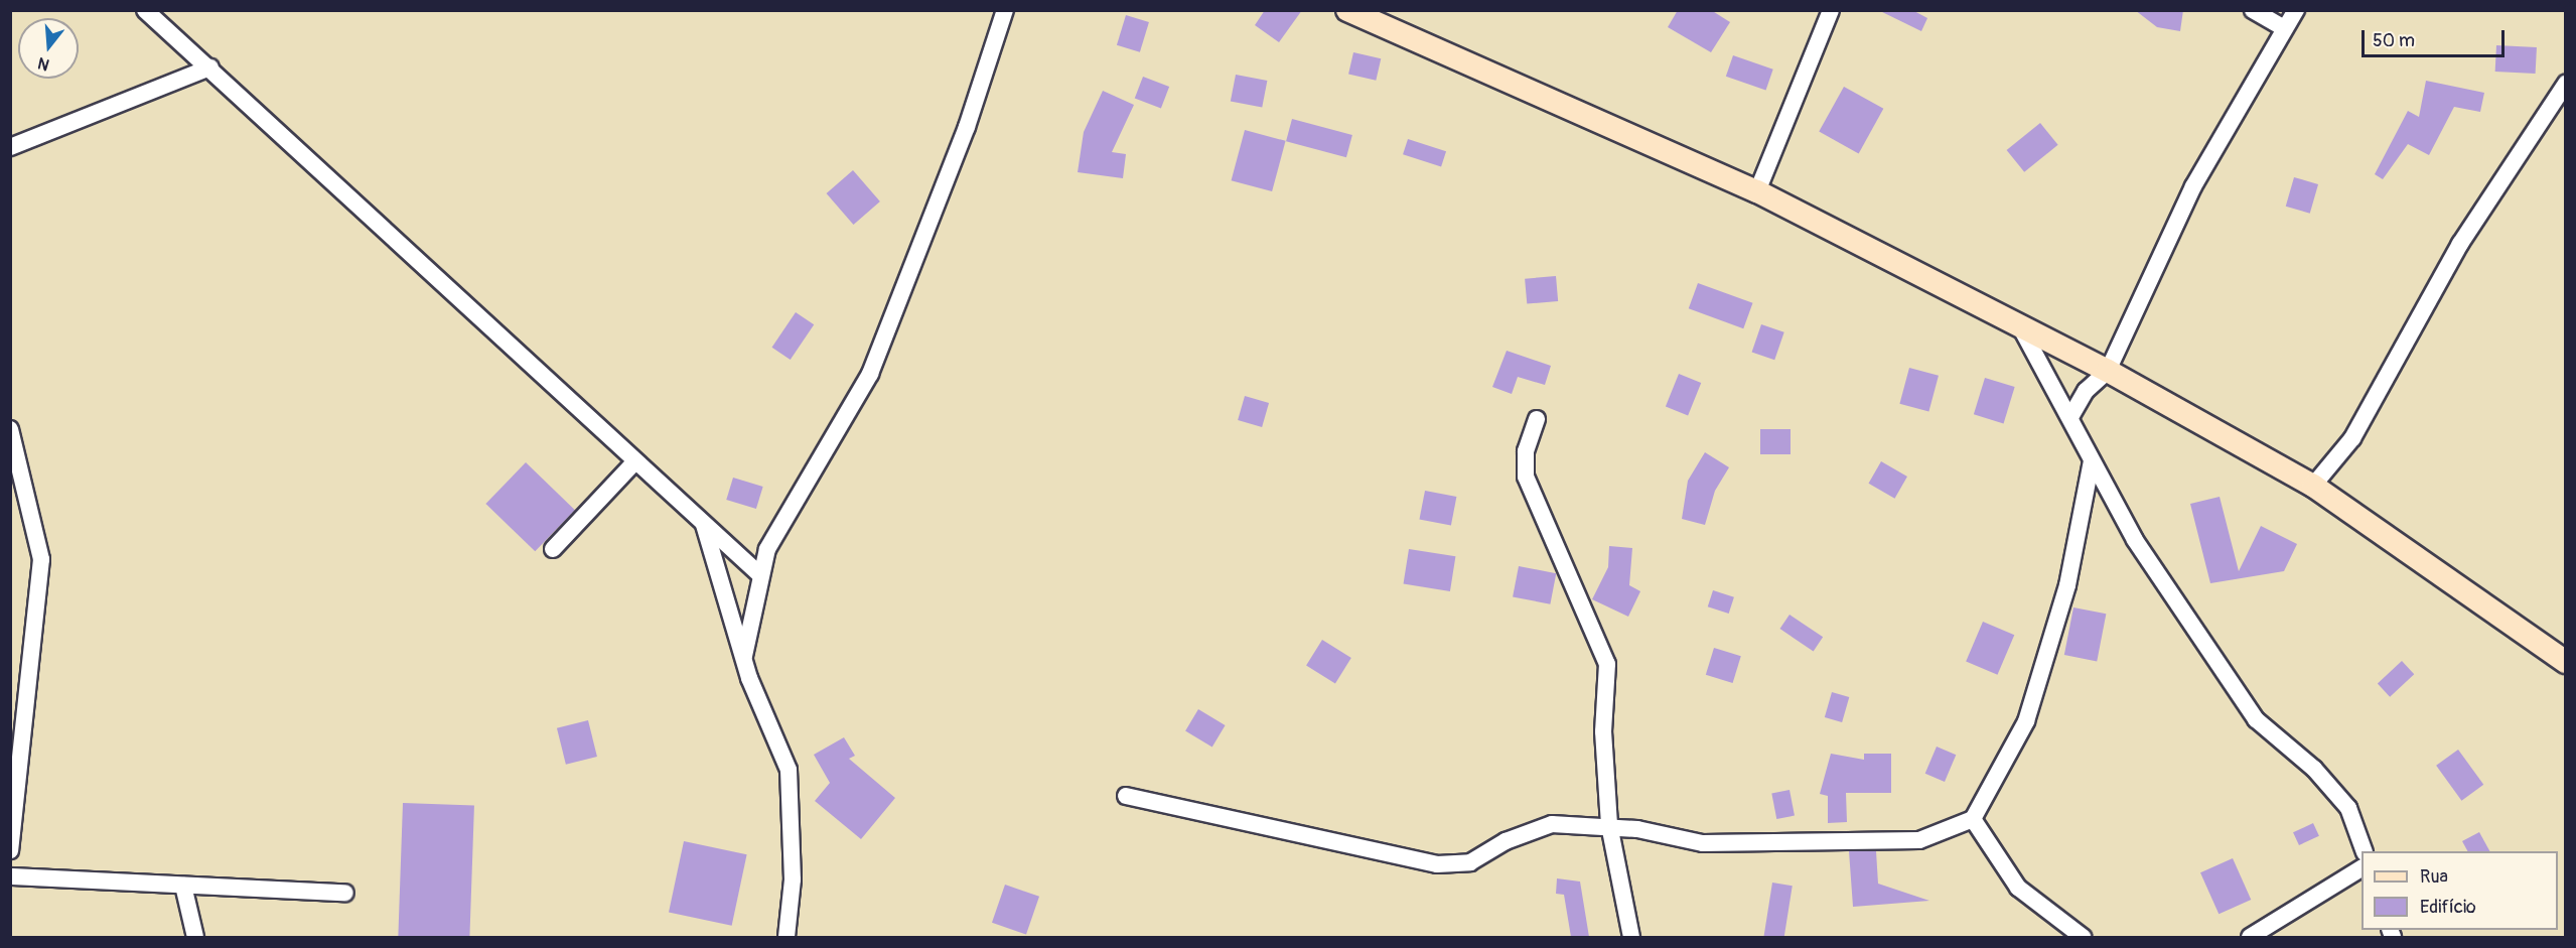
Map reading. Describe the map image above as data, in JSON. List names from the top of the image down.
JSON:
{
  "legend": ["Rua", "Edifício"],
  "scale_bar": "50 m",
  "north": "bottom"
}
